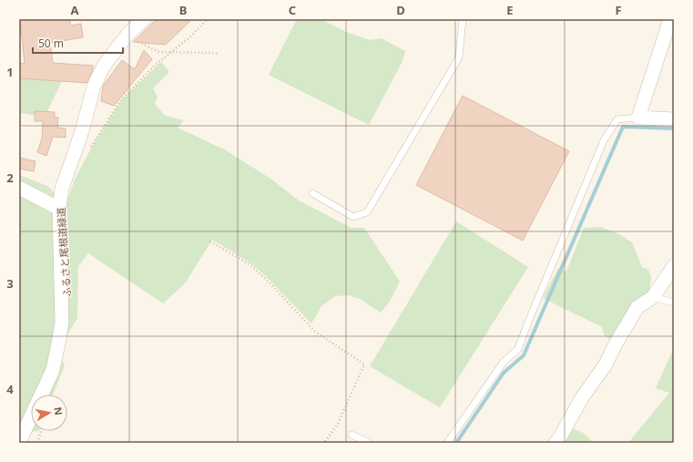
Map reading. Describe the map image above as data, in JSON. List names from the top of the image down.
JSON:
{
  "scale_bar": "50 m",
  "north": "right",
  "grid": {
    "columns": [
      "A",
      "B",
      "C",
      "D",
      "E",
      "F"
    ],
    "rows": [
      "1",
      "2",
      "3",
      "4"
    ]
  }
}
